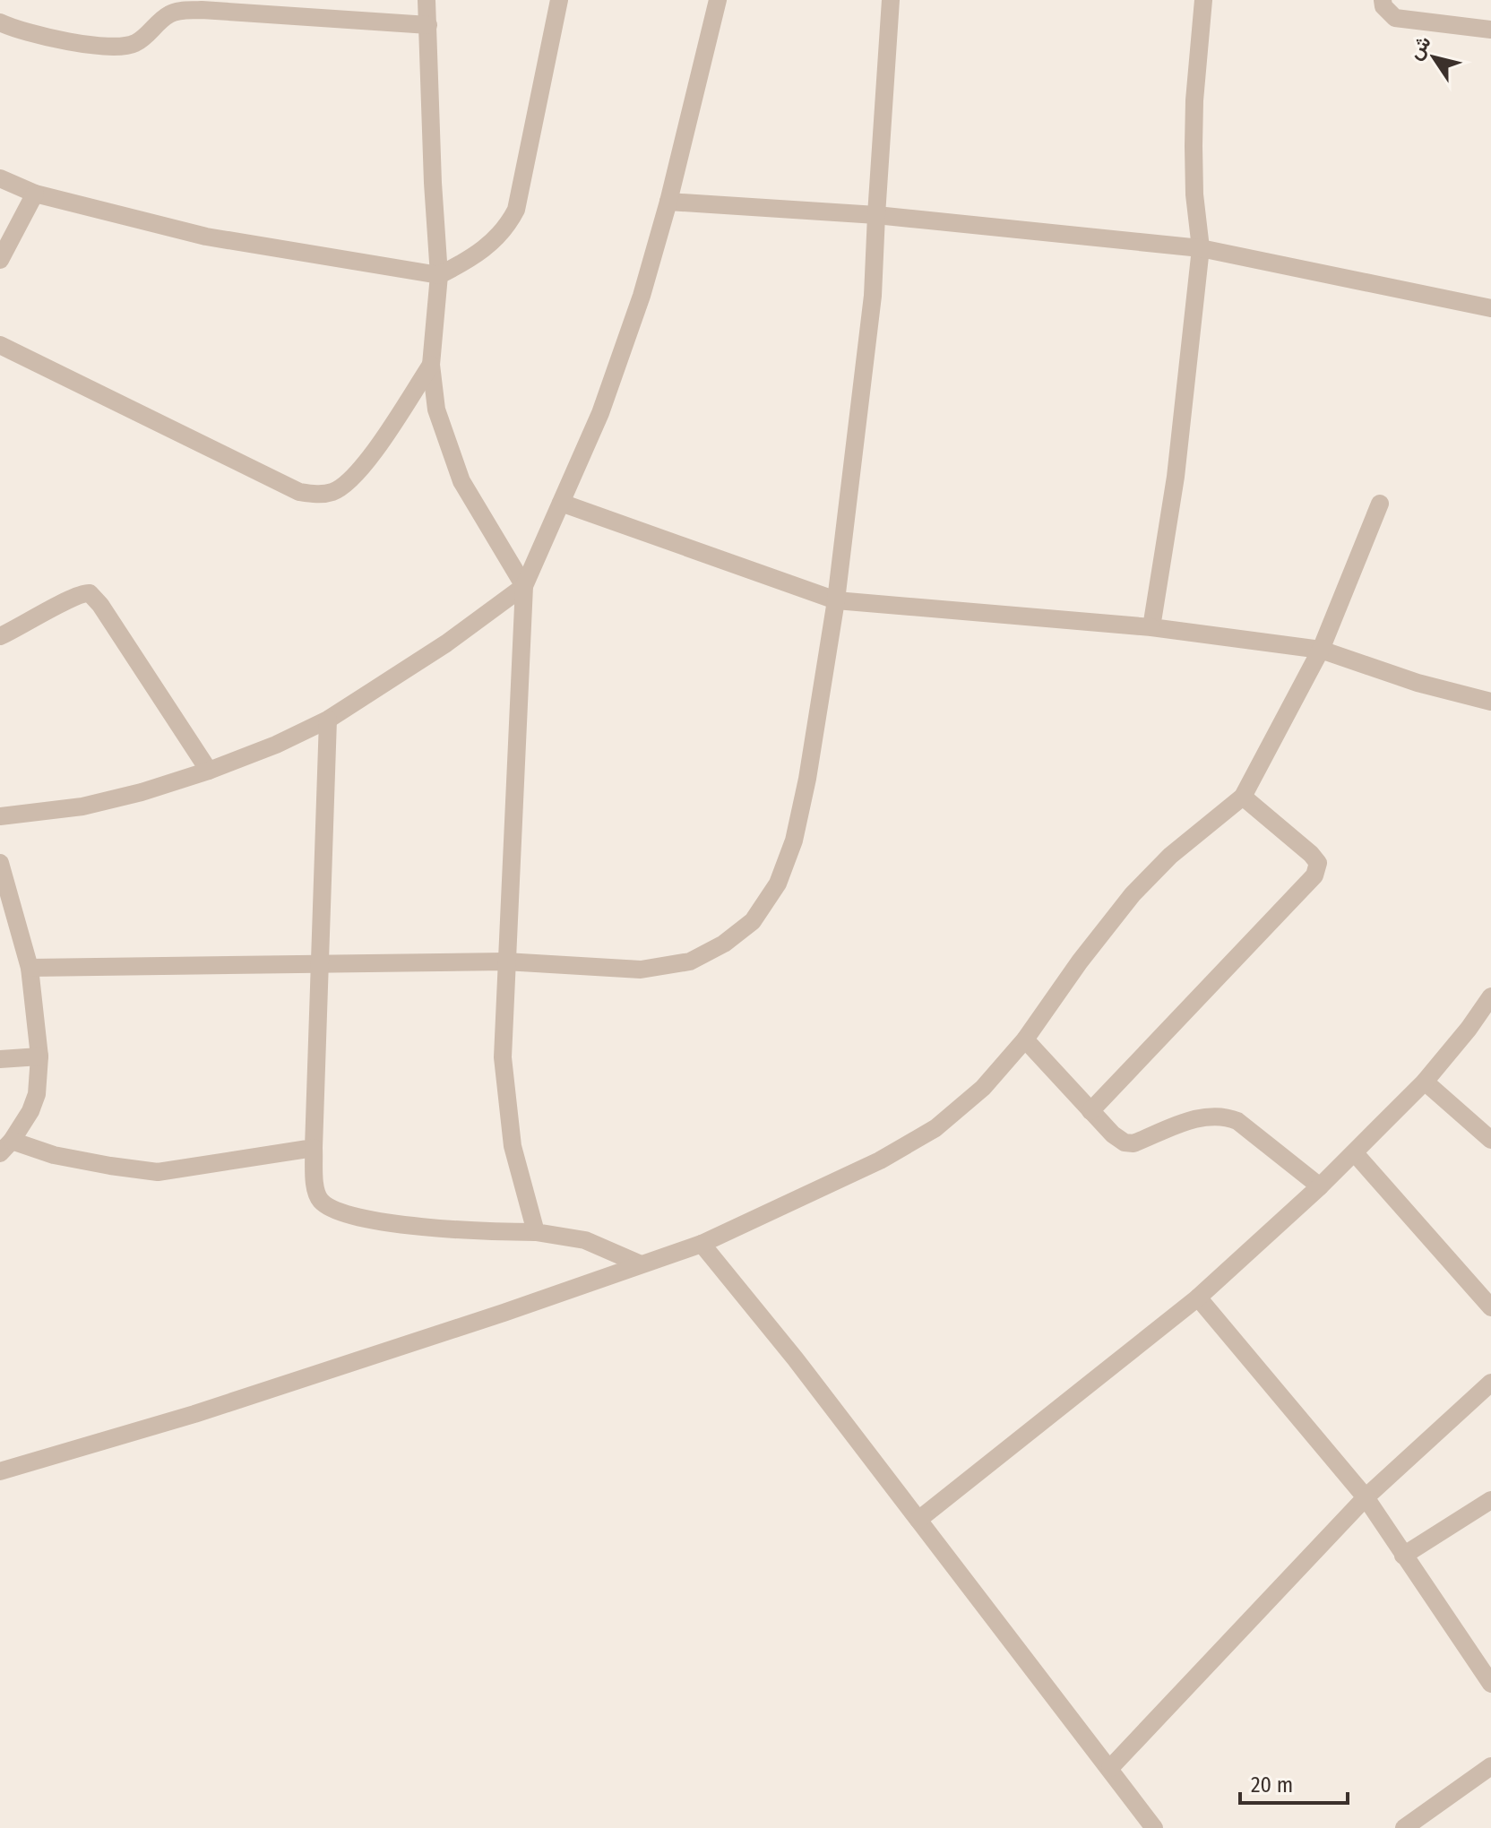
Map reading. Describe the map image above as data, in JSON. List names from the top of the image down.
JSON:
{
  "scale_bar": "20 m",
  "north": "top left"
}
